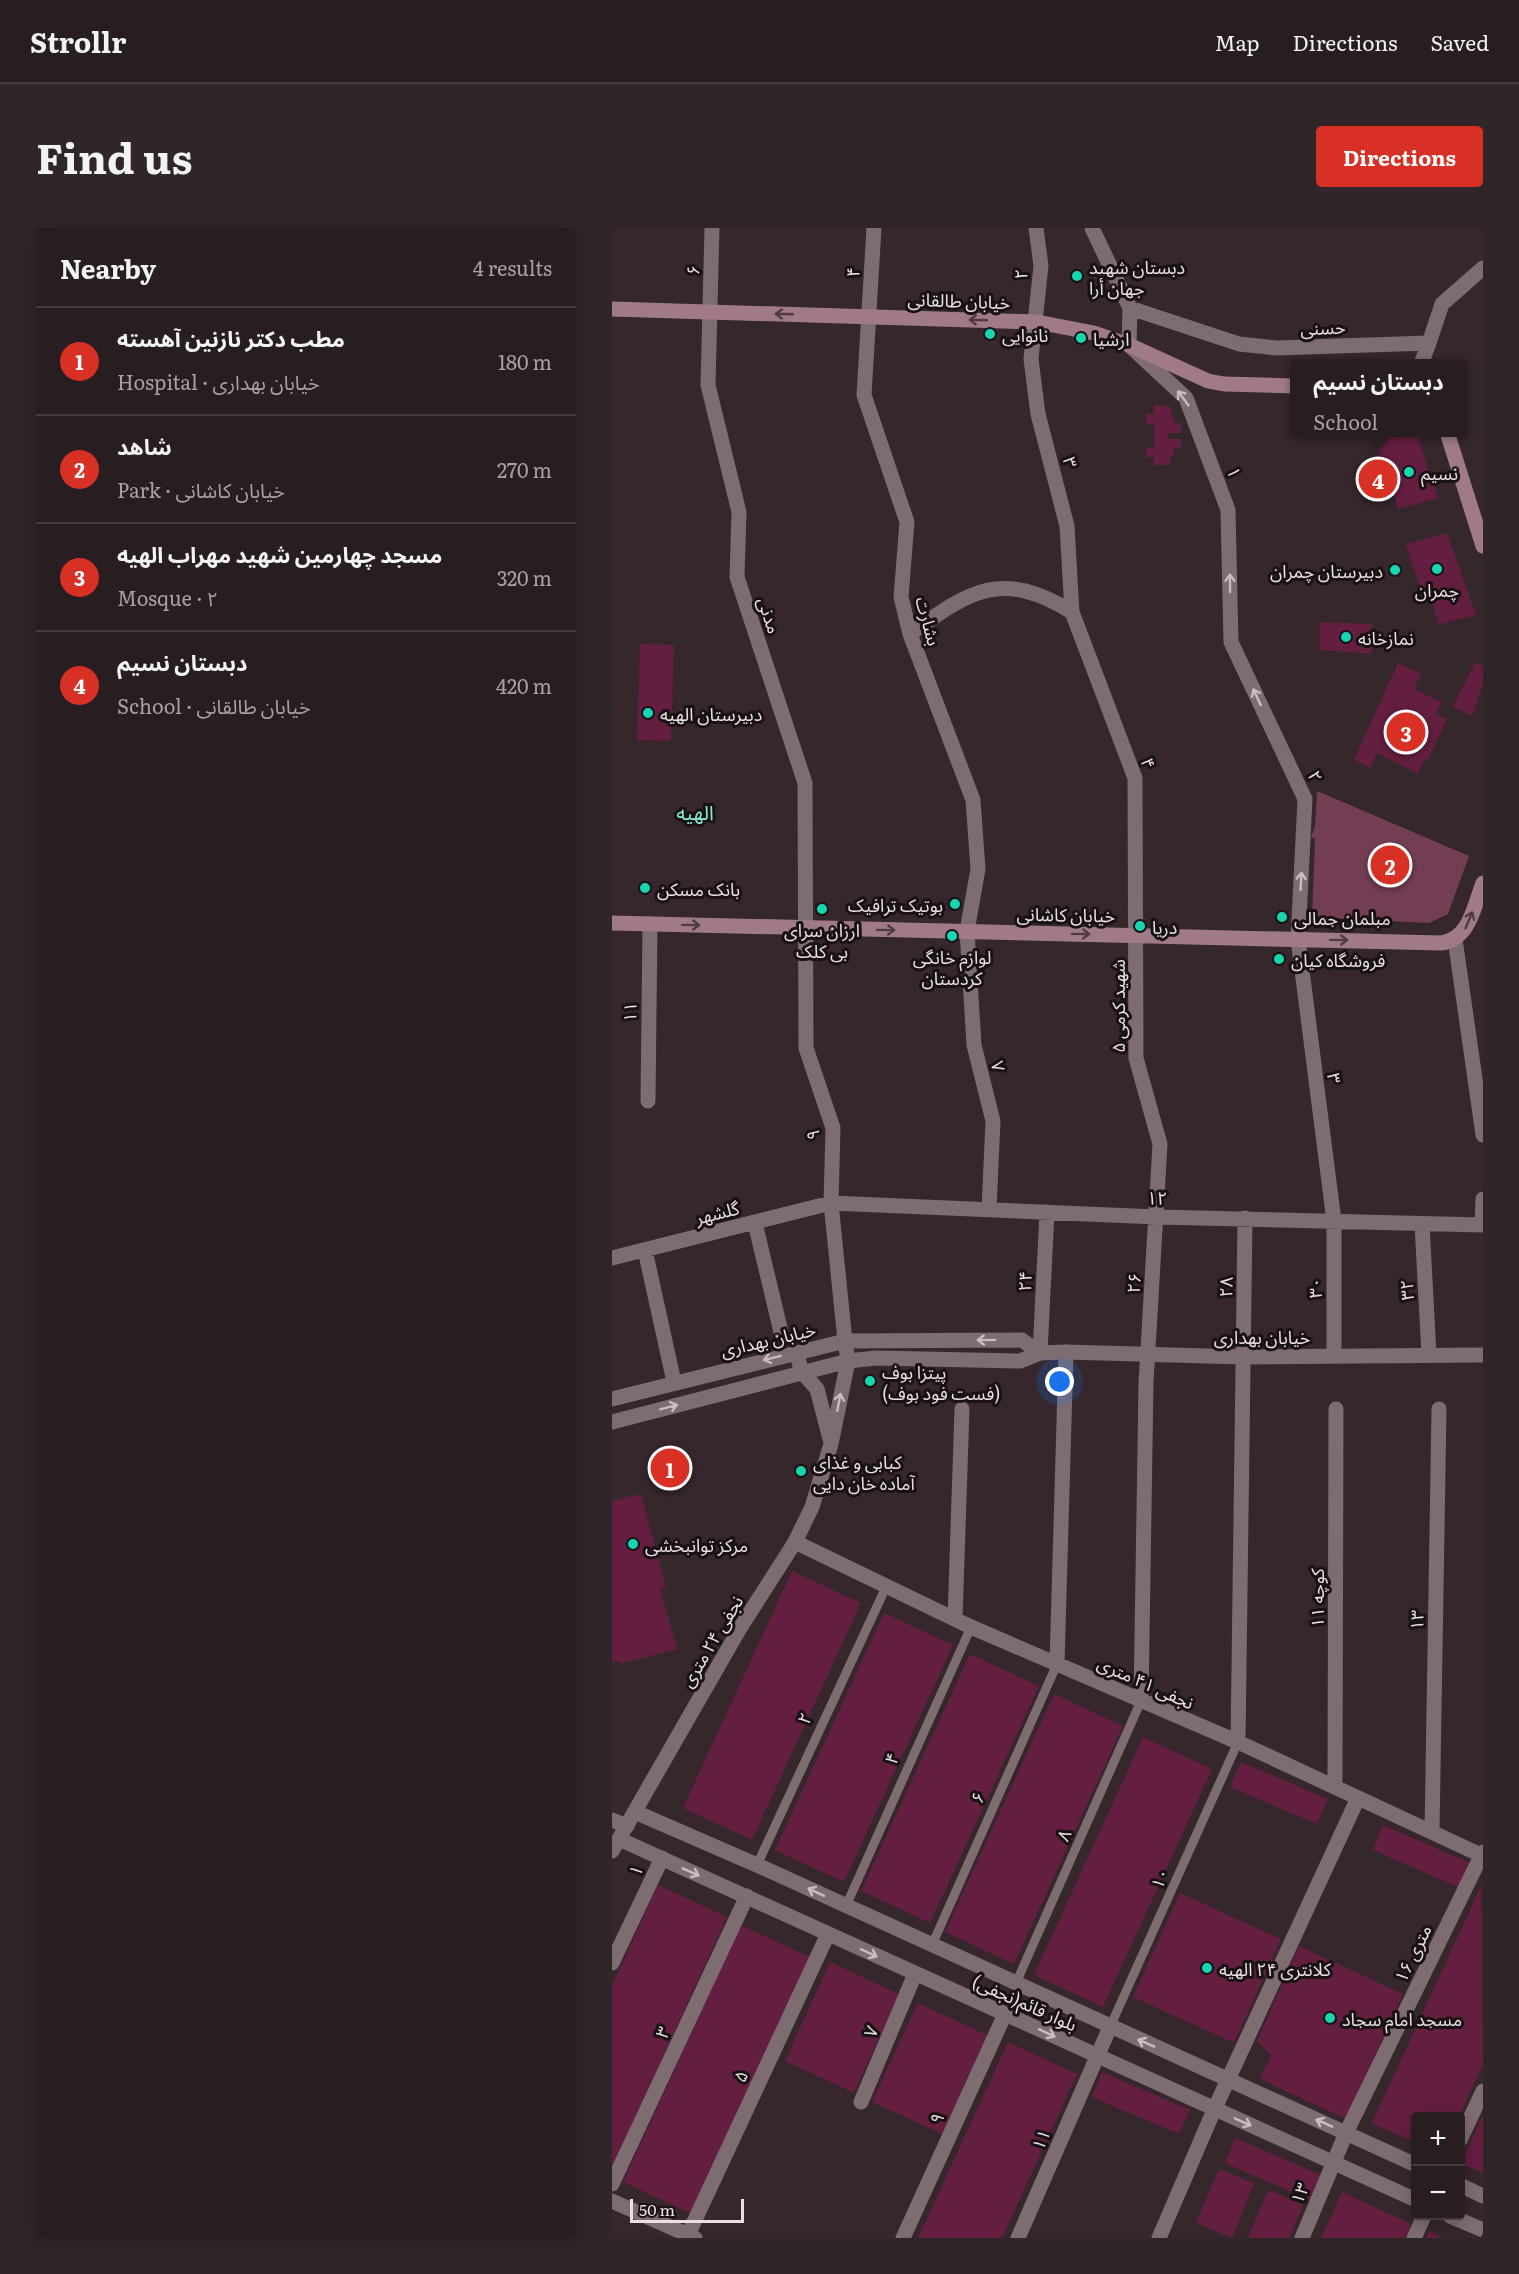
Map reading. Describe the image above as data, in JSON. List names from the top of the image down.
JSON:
{
  "streets": {
    "main road": ["خیابان طالقانی", "خیابان کاشانی"],
    "street": [
      "۶",
      "۴",
      "۲",
      "حسنی",
      "۳",
      "۱",
      "مدنی",
      "بشارت",
      "۵ شهید کرمی",
      "۱۱",
      "۷",
      "۹",
      "۱۲",
      "گلشهر",
      "۲۴",
      "۲۶",
      "۲۸",
      "۳۰",
      "۳۲",
      "خیابان بهداری",
      "کوچه ۱۱",
      "۱۳",
      "نجفی ۲۴ متری",
      "نجفی ۴۱ متری",
      "۱۶ متری",
      "بلوار قائم(نجفی)",
      "۵"
    ],
    "lane": ["۸", "۱۰"]
  },
  "crossings": [
    ["۶", "خیابان طالقانی"],
    ["۶", "مدنی"],
    ["۶", "نجفی ۴۱ متری"],
    ["۶", "بلوار قائم(نجفی)"],
    ["۴", "خیابان طالقانی"],
    ["۴", "۳"],
    ["۴", "بشارت"],
    ["۴", "خیابان کاشانی"],
    ["۴", "۵ شهید کرمی"],
    ["۴", "نجفی ۴۱ متری"],
    ["۴", "بلوار قائم(نجفی)"],
    ["۲", "خیابان طالقانی"],
    ["۲", "۳"],
    ["۲", "۱"],
    ["۲", "خیابان کاشانی"],
    ["۲", "نجفی ۴۱ متری"],
    ["۲", "بلوار قائم(نجفی)"],
    ["خیابان طالقانی", "۳"],
    ["خیابان طالقانی", "۱"],
    ["خیابان طالقانی", "مدنی"],
    ["خیابان طالقانی", "بشارت"],
    ["۳", "خیابان کاشانی"],
    ["۳", "۱۲"],
    ["۳", "۳۰"],
    ["۳", "بلوار قائم(نجفی)"],
    ["۱", "بلوار قائم(نجفی)"],
    ["مدنی", "خیابان کاشانی"],
    ["مدنی", "۹"],
    ["بشارت", "خیابان کاشانی"],
    ["بشارت", "۷"],
    ["خیابان کاشانی", "۵ شهید کرمی"],
    ["خیابان کاشانی", "۱۱"],
    ["خیابان کاشانی", "۷"],
    ["خیابان کاشانی", "۹"],
    ["۵ شهید کرمی", "۱۲"],
    ["۵ شهید کرمی", "۲۶"],
    ["۱۱", "۱۰"],
    ["۱۱", "بلوار قائم(نجفی)"],
    ["۷", "۱۲"],
    ["۷", "بلوار قائم(نجفی)"],
    ["۹", "۱۲"],
    ["۹", "گلشهر"],
    ["۹", "خیابان بهداری"],
    ["۹", "نجفی ۲۴ متری"],
    ["۹", "بلوار قائم(نجفی)"],
    ["۱۲", "گلشهر"],
    ["۱۲", "۲۴"],
    ["۱۲", "۲۶"],
    ["۱۲", "۲۸"],
    ["۱۲", "۳۰"],
    ["۱۲", "۳۲"],
    ["۲۴", "خیابان بهداری"],
    ["۲۶", "خیابان بهداری"],
    ["۲۶", "نجفی ۴۱ متری"],
    ["۲۶", "۸"],
    ["۲۸", "خیابان بهداری"],
    ["۲۸", "نجفی ۴۱ متری"],
    ["۲۸", "۱۰"],
    ["۳۰", "خیابان بهداری"],
    ["۳۲", "خیابان بهداری"],
    ["خیابان بهداری", "نجفی ۲۴ متری"],
    ["کوچه ۱۱", "نجفی ۴۱ متری"],
    ["۱۳", "نجفی ۴۱ متری"],
    ["۱۳", "۱۶ متری"],
    ["۱۳", "بلوار قائم(نجفی)"],
    ["نجفی ۲۴ متری", "نجفی ۴۱ متری"],
    ["نجفی ۲۴ متری", "بلوار قائم(نجفی)"],
    ["نجفی ۴۱ متری", "۸"],
    ["نجفی ۴۱ متری", "۱۰"],
    ["نجفی ۴۱ متری", "۱۶ متری"],
    ["۸", "بلوار قائم(نجفی)"],
    ["۱۰", "بلوار قائم(نجفی)"],
    ["۱۶ متری", "بلوار قائم(نجفی)"],
    ["بلوار قائم(نجفی)", "۵"]
  ],
  "one_way": [
    "۲",
    "خیابان طالقانی",
    "۱",
    "خیابان کاشانی"
  ],
  "districts": ["الهیه"],
  "places": [
    "دبستان شهید جهان أرا",
    "نانوایی",
    "ارشیا",
    "نسیم",
    "چمران",
    "دبیرستان چمران",
    "نمازخانه",
    "دبیرستان الهیه",
    "بانک مسکن",
    "بوتیک ترافیک",
    "ارزان سرای بی کلک",
    "مبلمان جمالی",
    "دریا",
    "لوازم خانگی کردستان",
    "فروشگاه کیان",
    "پیتزا بوف (فست فود بوف)",
    "کبابی و غذای آماده خان دایی",
    "مرکز توانبخشی",
    "کلانتری ۲۴ الهیه",
    "مسجد امام سجاد"
  ],
  "scale_bar": "50 m",
  "page": {
    "header": "Strollr",
    "nav": ["Map", "Directions", "Saved"],
    "title": "Find us",
    "buttons": "Directions",
    "heading": ["Nearby", "4 results"],
    "list": [
      {
        "mark": "1",
        "name": "مطب دکتر نازنین آهسته",
        "note": "Hospital · خیابان بهداری",
        "value": "180 m"
      },
      {
        "mark": "2",
        "name": "شاهد",
        "note": "Park · خیابان کاشانی",
        "value": "270 m"
      },
      {
        "mark": "3",
        "name": "مسجد چهارمین شهید مهراب الهیه",
        "note": "Mosque · ۲",
        "value": "320 m"
      },
      {
        "mark": "4",
        "name": "دبستان نسیم",
        "note": "School · خیابان طالقانی",
        "value": "420 m"
      }
    ],
    "popup": ["دبستان نسیم", "School"],
    "pins": [
      "4",
      "3",
      "2",
      "1"
    ],
    "map_buttons": ["+", "−"],
    "scale": "50 m"
  }
}
